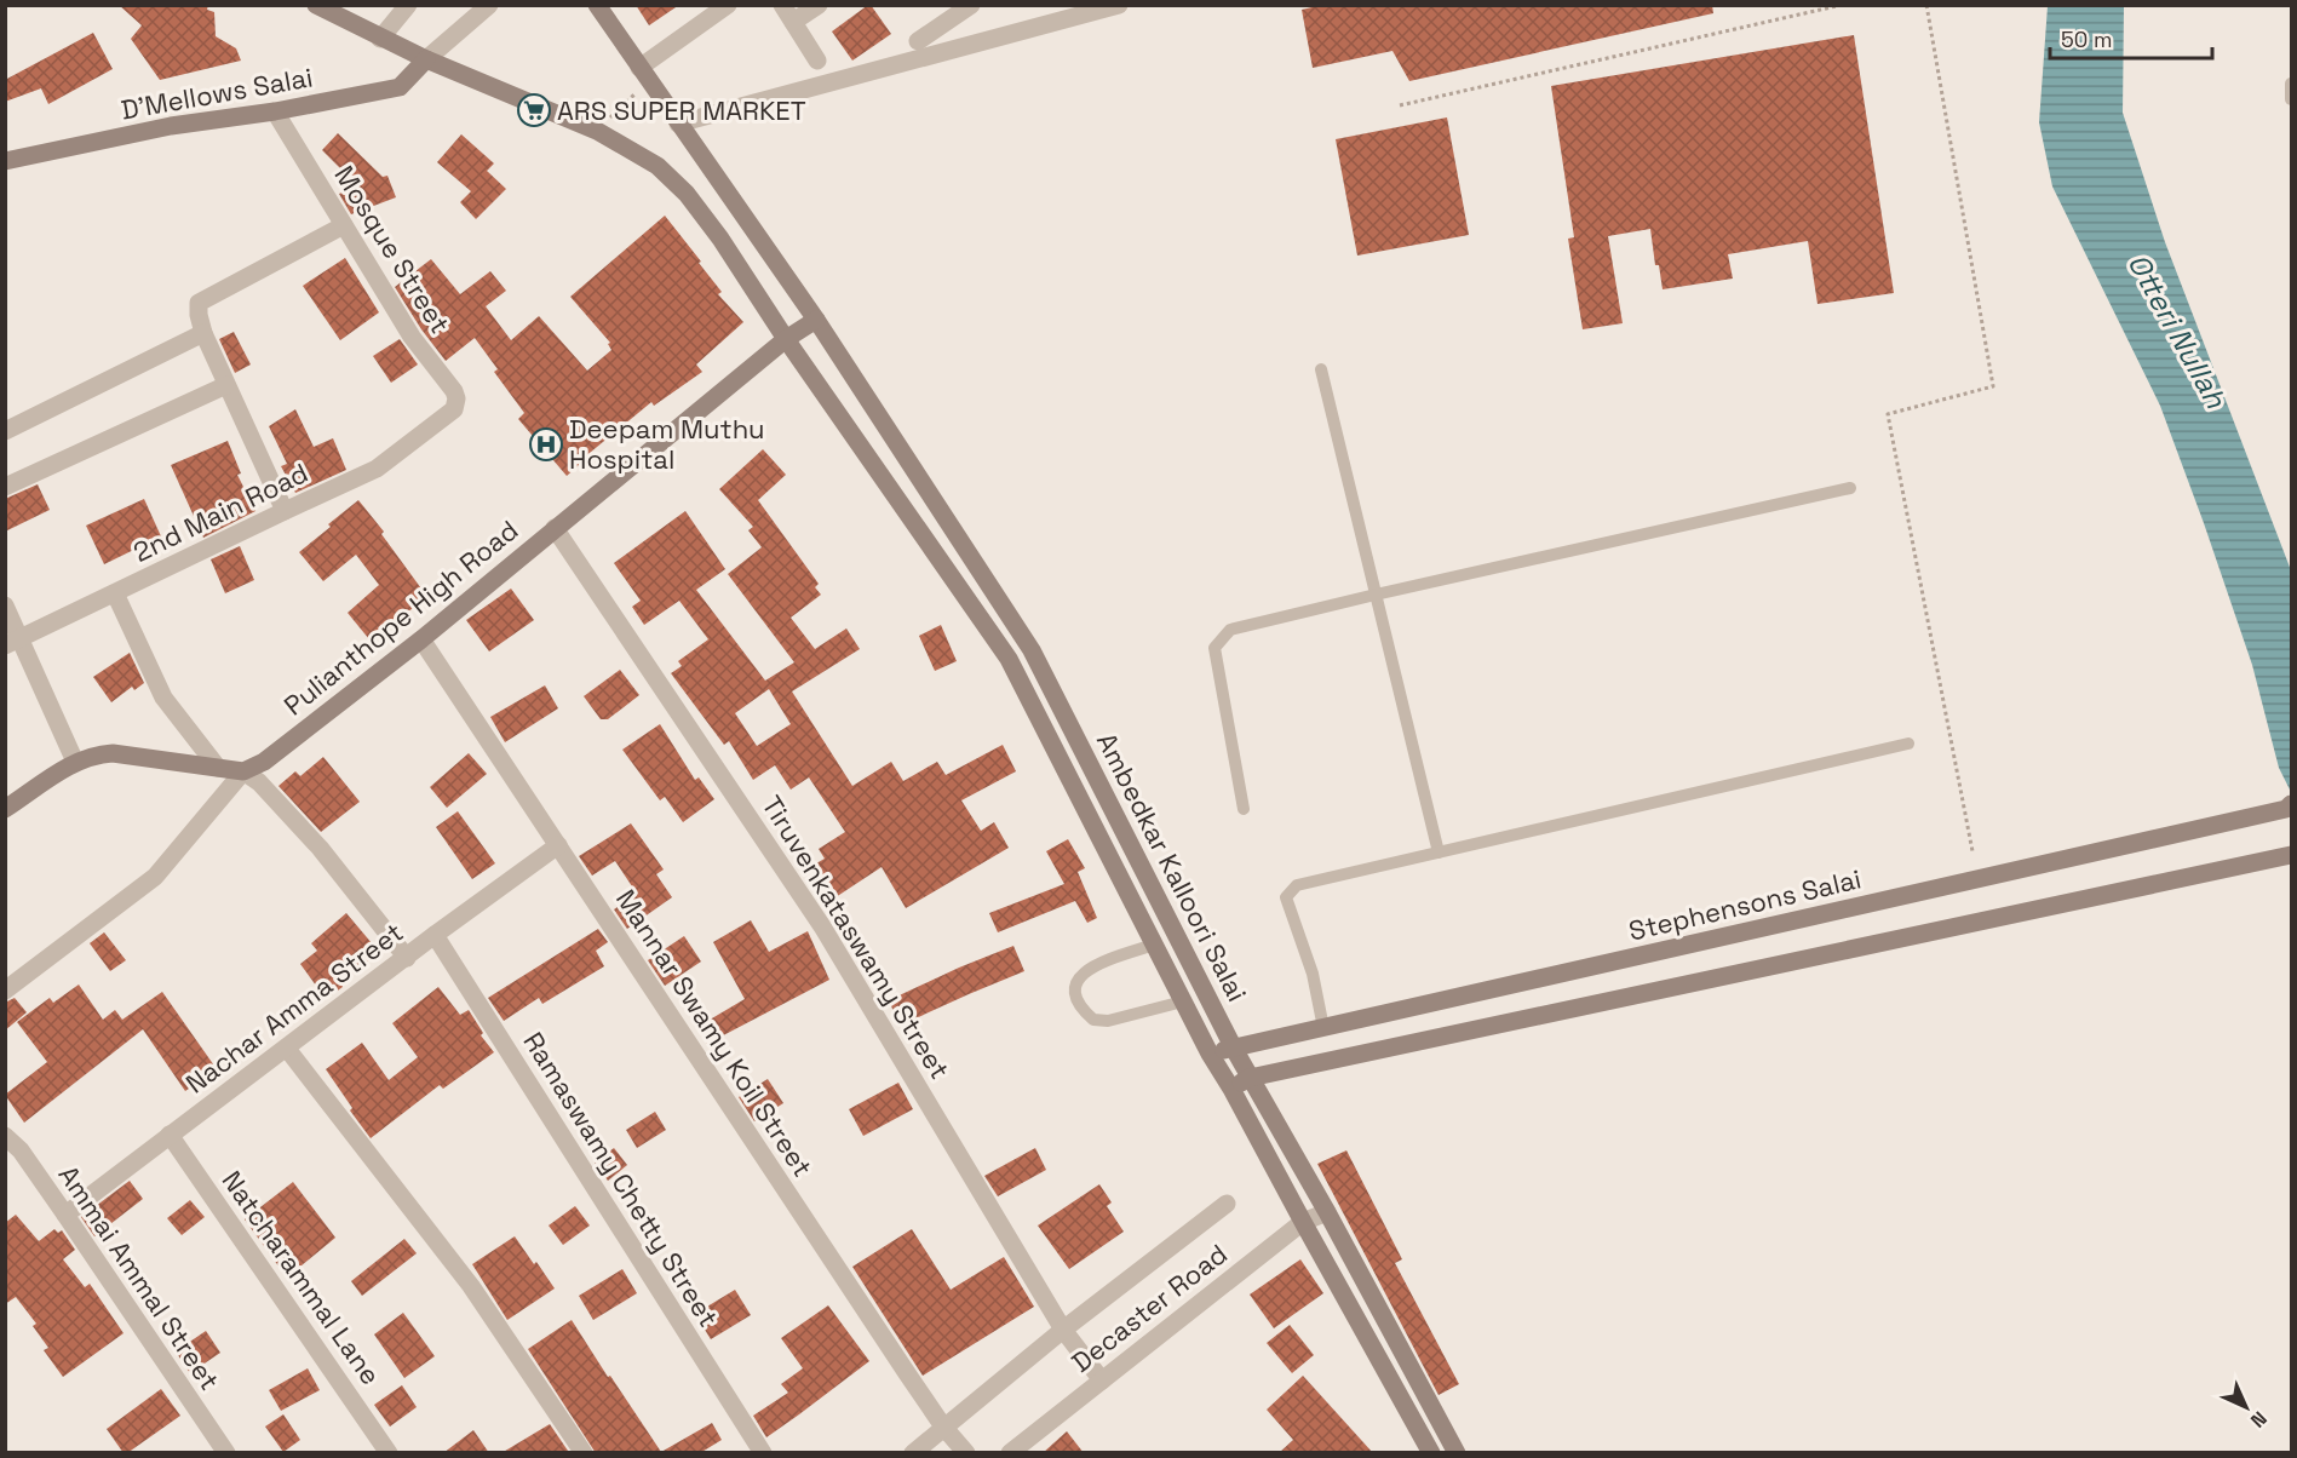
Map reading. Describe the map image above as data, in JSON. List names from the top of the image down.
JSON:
{
  "streets": {
    "main road": [
      "D'Mellows Salai",
      "Pulianthope High Road",
      "Ambedkar Kalloori Salai",
      "Stephensons Salai"
    ],
    "street": [
      "Mosque Street",
      "2nd Main Road",
      "Tiruvenkataswamy Street",
      "Nachar Amma Street",
      "Mannar Swamy Koil Street",
      "Ramaswamy Chetty Street",
      "Ammai Ammal Street",
      "Natcharammal Lane",
      "Decaster Road"
    ]
  },
  "crossings": [
    ["D'Mellows Salai", "Mosque Street"],
    ["D'Mellows Salai", "Ambedkar Kalloori Salai"],
    ["Mosque Street", "2nd Main Road"],
    ["Pulianthope High Road", "Ambedkar Kalloori Salai"],
    ["Pulianthope High Road", "Tiruvenkataswamy Street"],
    ["Pulianthope High Road", "Mannar Swamy Koil Street"],
    ["Ambedkar Kalloori Salai", "Stephensons Salai"],
    ["Ambedkar Kalloori Salai", "Decaster Road"],
    ["Tiruvenkataswamy Street", "Decaster Road"],
    ["Nachar Amma Street", "Mannar Swamy Koil Street"],
    ["Nachar Amma Street", "Ramaswamy Chetty Street"],
    ["Nachar Amma Street", "Ammai Ammal Street"],
    ["Nachar Amma Street", "Natcharammal Lane"]
  ],
  "water": ["Otteri Nullah"],
  "places": {
    "supermarket": ["ARS SUPER MARKET"],
    "hospital": ["Deepam Muthu Hospital"]
  },
  "scale_bar": "50 m",
  "north": "bottom right"
}
